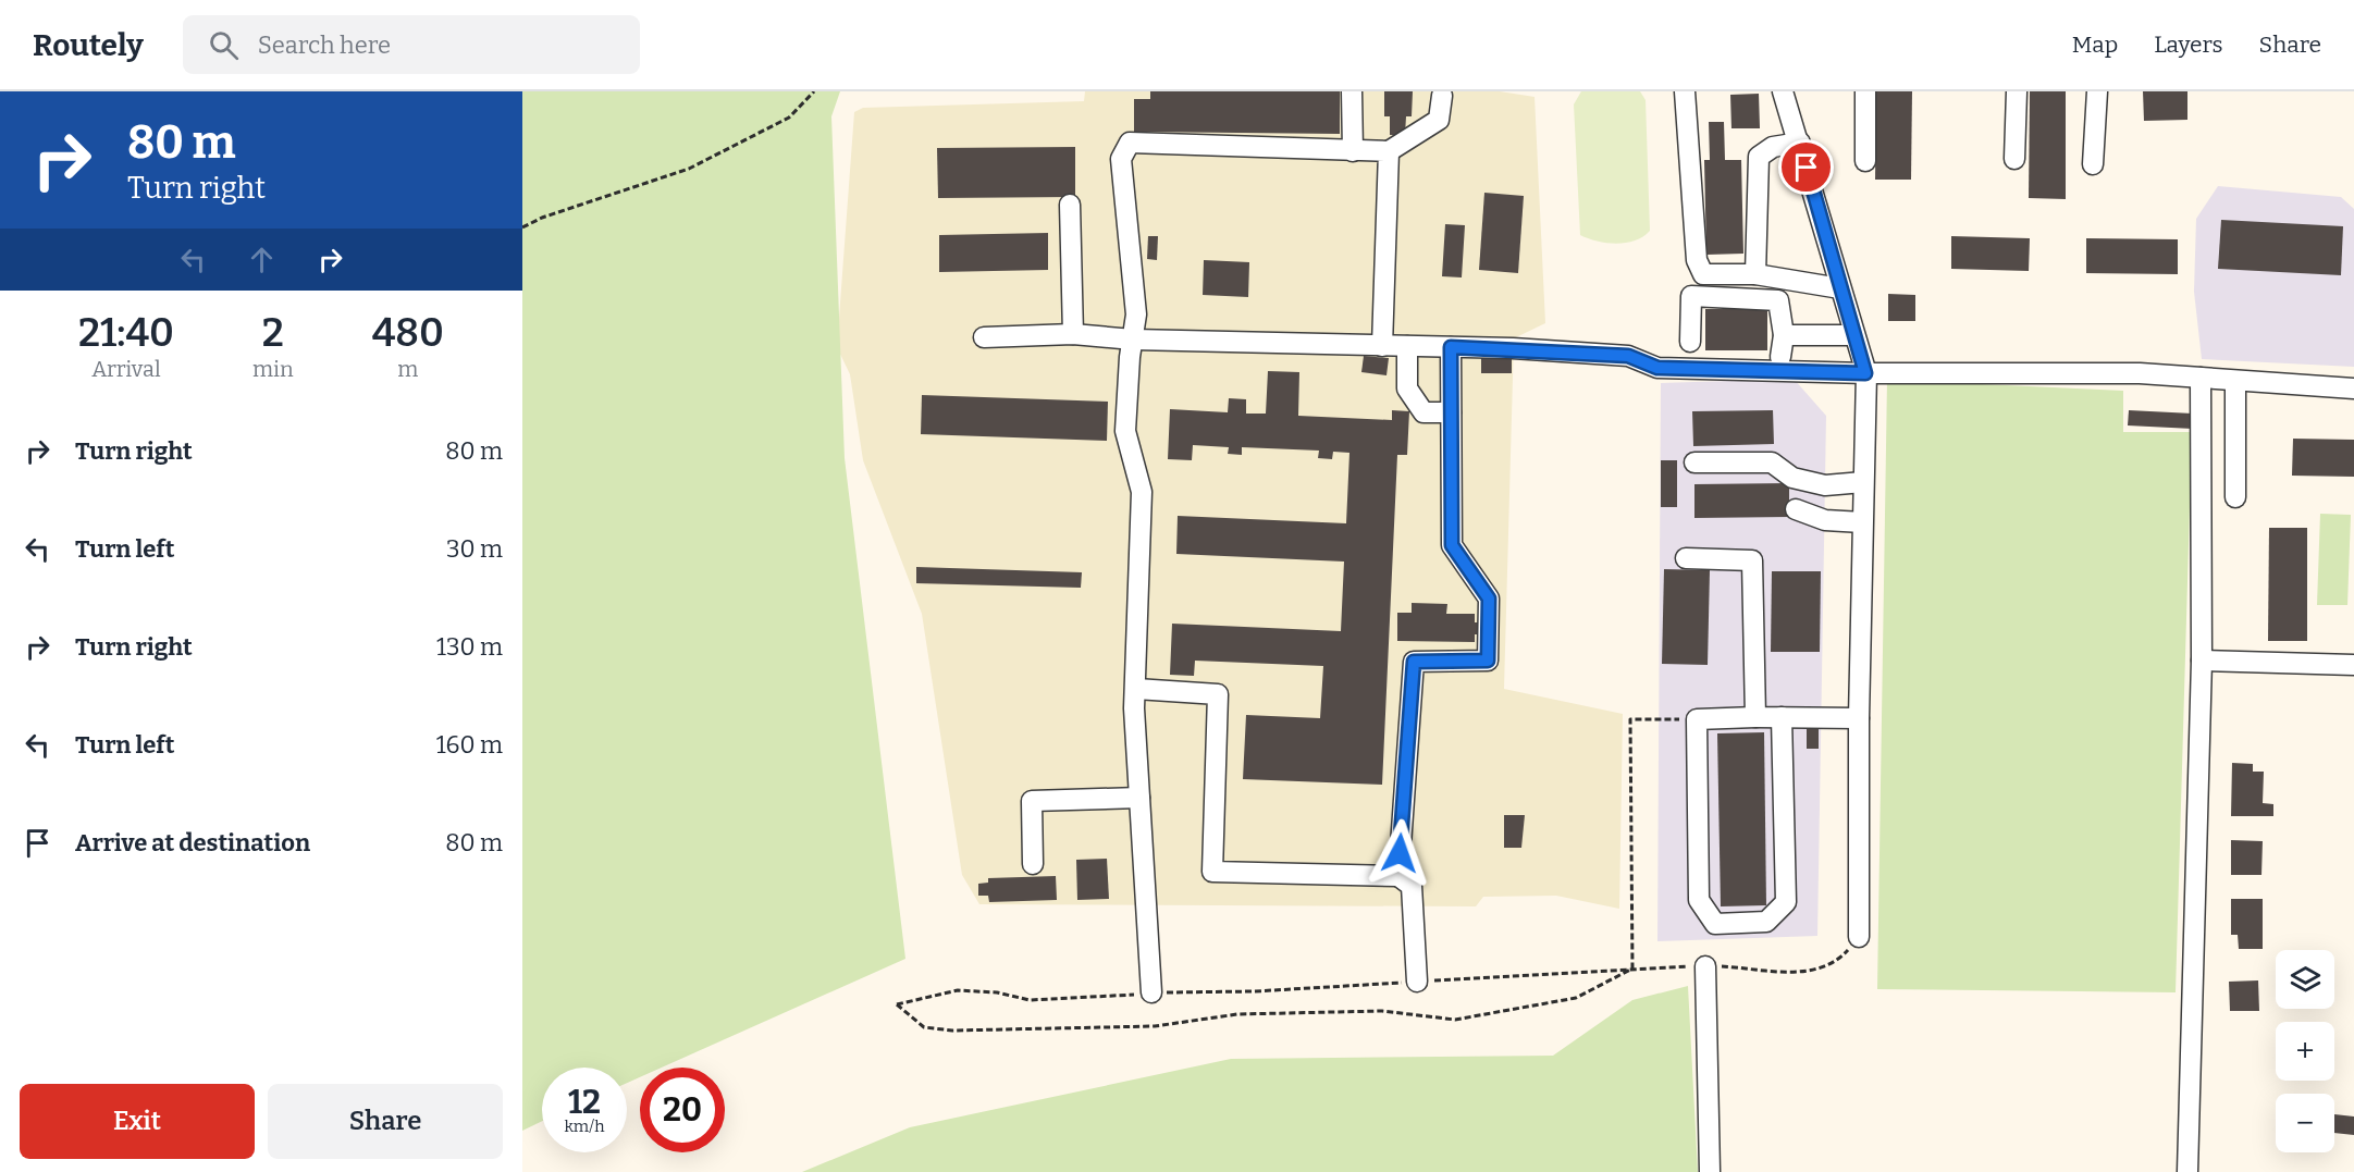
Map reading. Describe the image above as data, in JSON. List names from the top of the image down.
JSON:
{
  "page": {
    "header": "Routely",
    "search": "Search here",
    "nav": ["Map", "Layers", "Share"],
    "turn": ["80 m", "Turn right"],
    "eta": [
      "21:40",
      "Arrival",
      "2",
      "min",
      "480",
      "m"
    ],
    "list": [
      {
        "name": "Turn right",
        "value": "80 m"
      },
      {
        "name": "Turn left",
        "value": "30 m"
      },
      {
        "name": "Turn right",
        "value": "130 m"
      },
      {
        "name": "Turn left",
        "value": "160 m"
      },
      {
        "name": "Arrive at destination",
        "value": "80 m"
      }
    ],
    "map_buttons": ["+", "−"],
    "speed": "12 km/h",
    "limit": "20",
    "buttons": ["Exit", "Share"]
  }
}
